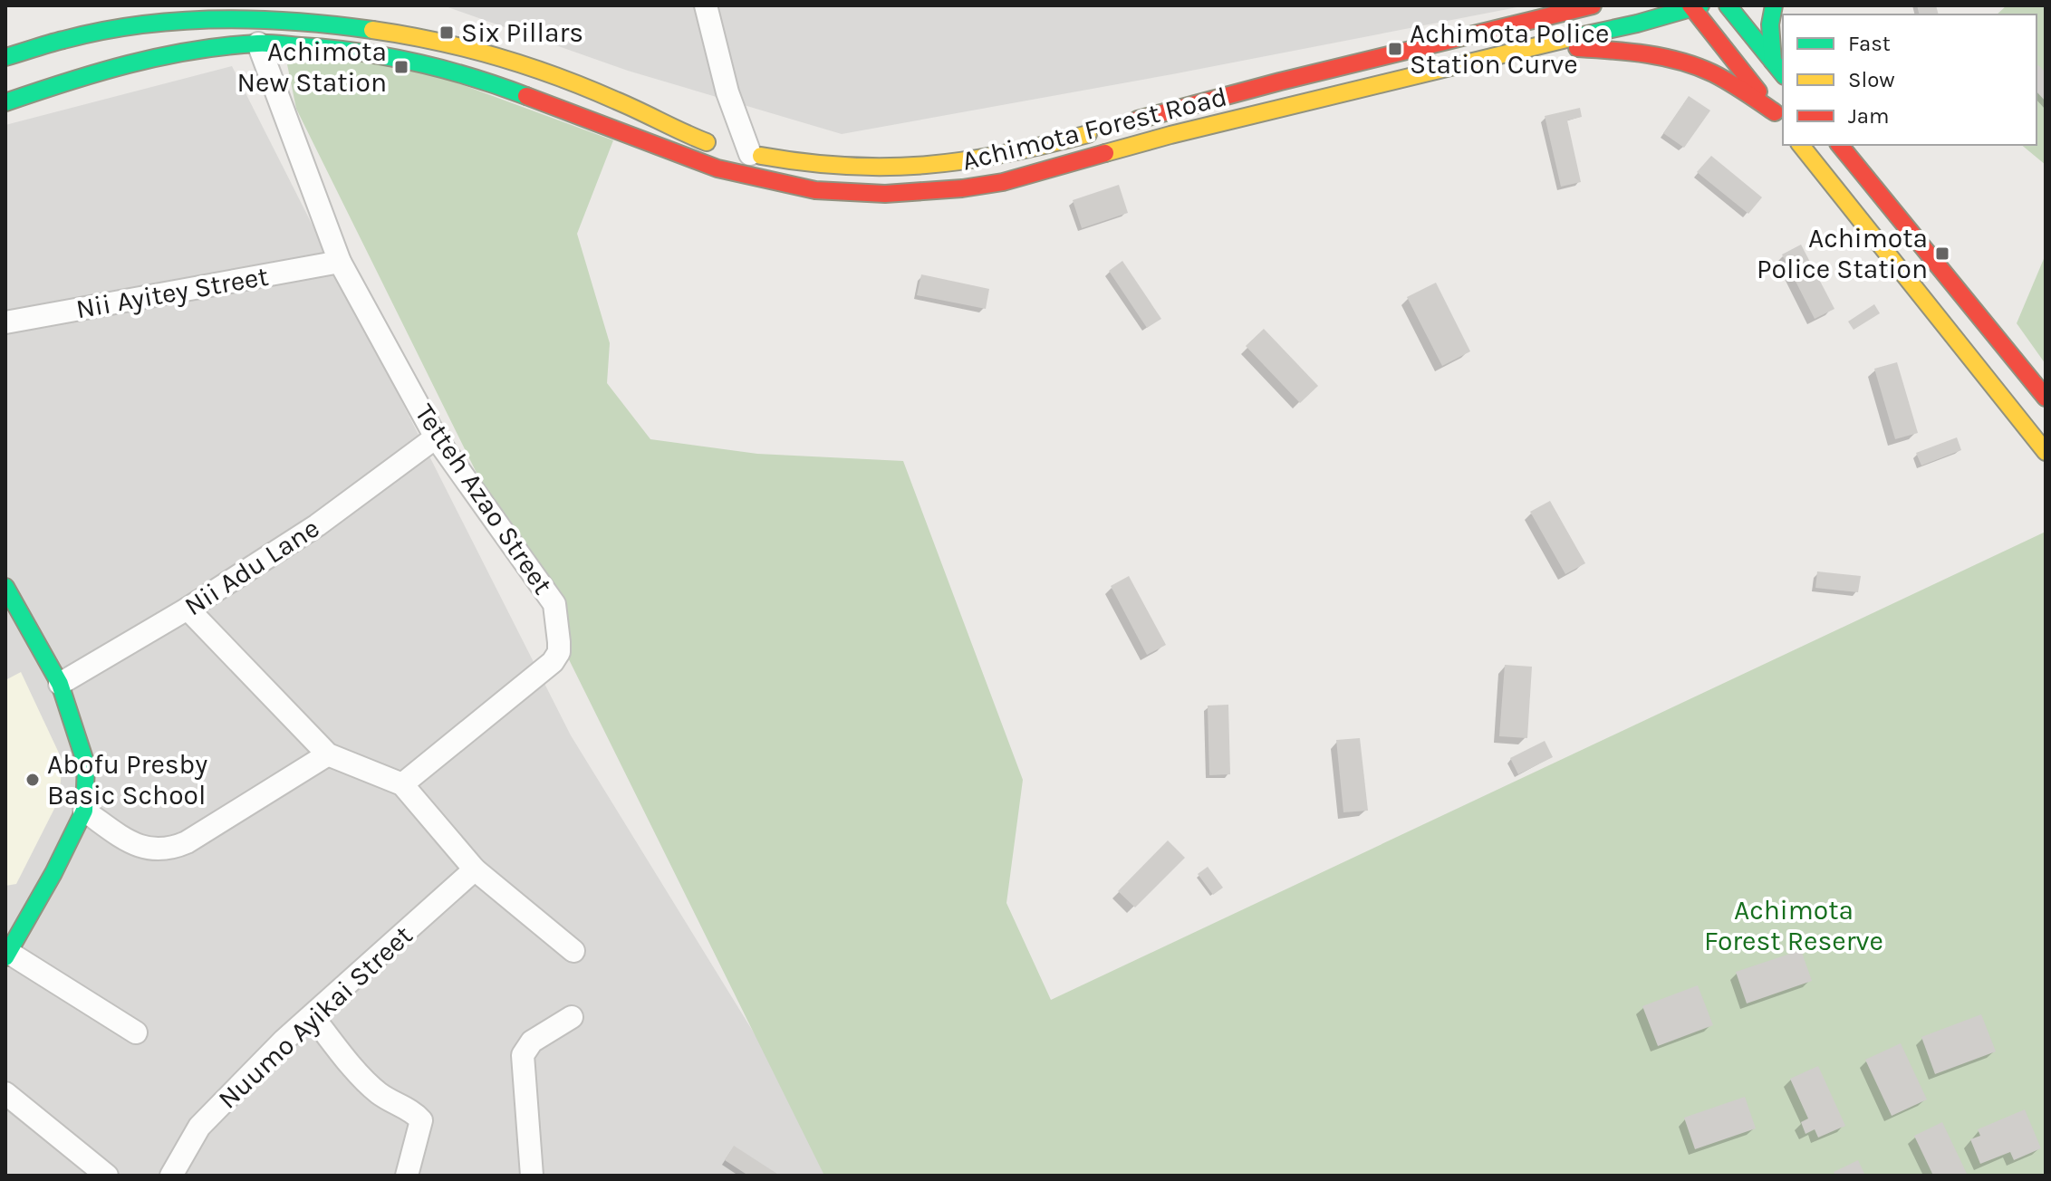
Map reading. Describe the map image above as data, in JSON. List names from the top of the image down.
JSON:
{
  "streets": {
    "main road": ["Achimota Forest Road"],
    "street": [
      "Nii Ayitey Street",
      "Tetteh Azao Street",
      "Nii Adu Lane",
      "Nuumo Ayikai Street"
    ]
  },
  "crossings": [
    ["Achimota Forest Road", "Tetteh Azao Street"],
    ["Nii Ayitey Street", "Tetteh Azao Street"],
    ["Tetteh Azao Street", "Nii Adu Lane"]
  ],
  "parks": ["Achimota Forest Reserve"],
  "places": {
    "transit": [
      "Six Pillars",
      "Achimota Police Station Curve",
      "Achimota New Station",
      "Achimota Police Station"
    ],
    "other": ["Abofu Presby Basic School"]
  },
  "legend": ["Fast", "Slow", "Jam"]
}
